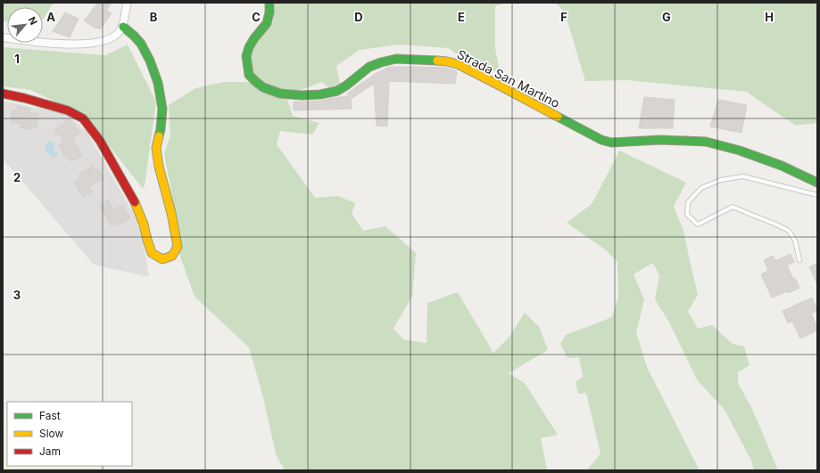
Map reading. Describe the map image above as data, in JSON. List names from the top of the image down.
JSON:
{
  "streets": {
    "street": ["Strada San Martino"]
  },
  "legend": ["Fast", "Slow", "Jam"],
  "north": "top right",
  "grid": {
    "columns": [
      "A",
      "B",
      "C",
      "D",
      "E",
      "F",
      "G",
      "H"
    ],
    "rows": ["1", "2", "3"]
  }
}
